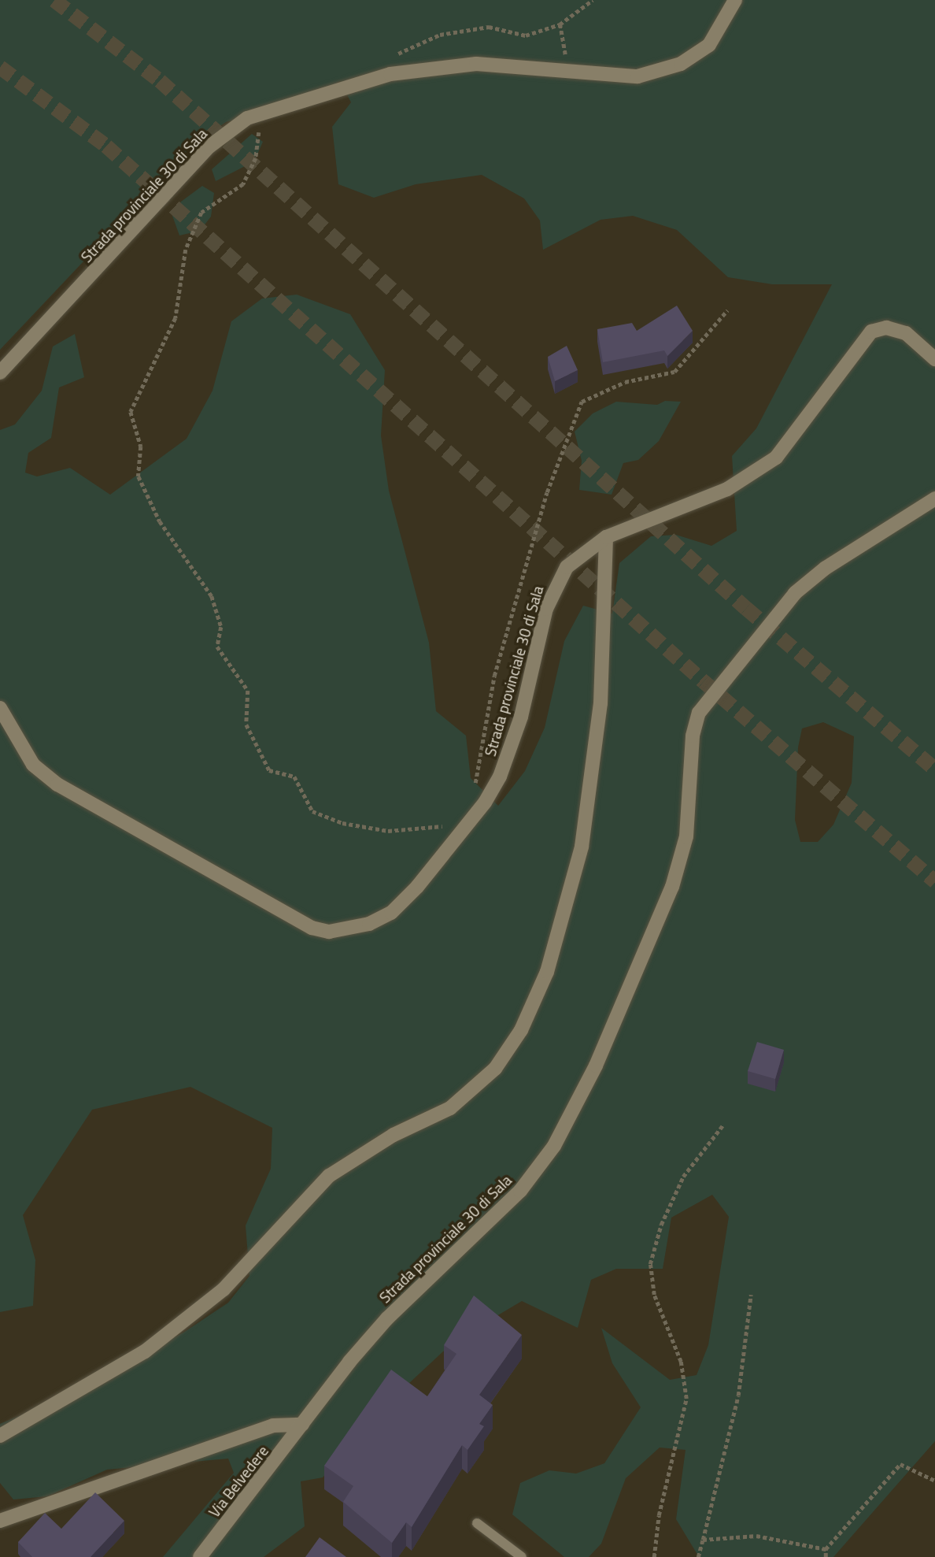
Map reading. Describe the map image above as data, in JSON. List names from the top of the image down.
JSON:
{
  "streets": {
    "street": ["Strada provinciale 30 di Sala", "Via Belvedere"]
  },
  "crossings": [
    ["Strada provinciale 30 di Sala", "Via Belvedere"]
  ]
}
